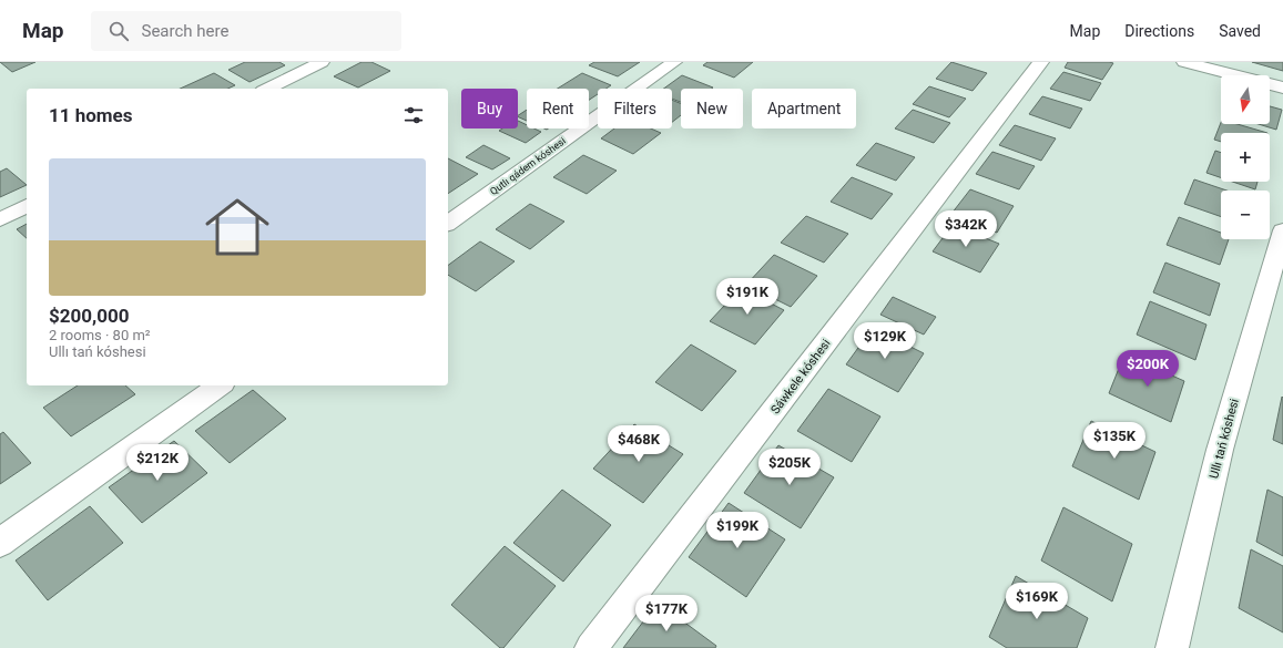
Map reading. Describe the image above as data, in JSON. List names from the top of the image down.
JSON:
{
  "streets": {
    "street": ["Qutlı qádem kóshesi", "Sáwkele kóshesi", "Ullı tań kóshesi"]
  },
  "north": "bottom",
  "page": {
    "header": "Map",
    "search": "Search here",
    "nav": ["Map", "Directions", "Saved"],
    "map_buttons": ["+", "−"],
    "chip": [
      "Buy",
      "Rent",
      "Filters",
      "New",
      "Apartment"
    ],
    "heading": "11 homes",
    "list": [
      {
        "name": "$200,000",
        "note": "2 rooms · 80 m² · Ullı tań kóshesi"
      }
    ],
    "price": [
      "$342K",
      "$191K",
      "$129K",
      "$200K",
      "$135K",
      "$468K",
      "$212K",
      "$205K",
      "$199K",
      "$169K",
      "$177K"
    ]
  }
}
